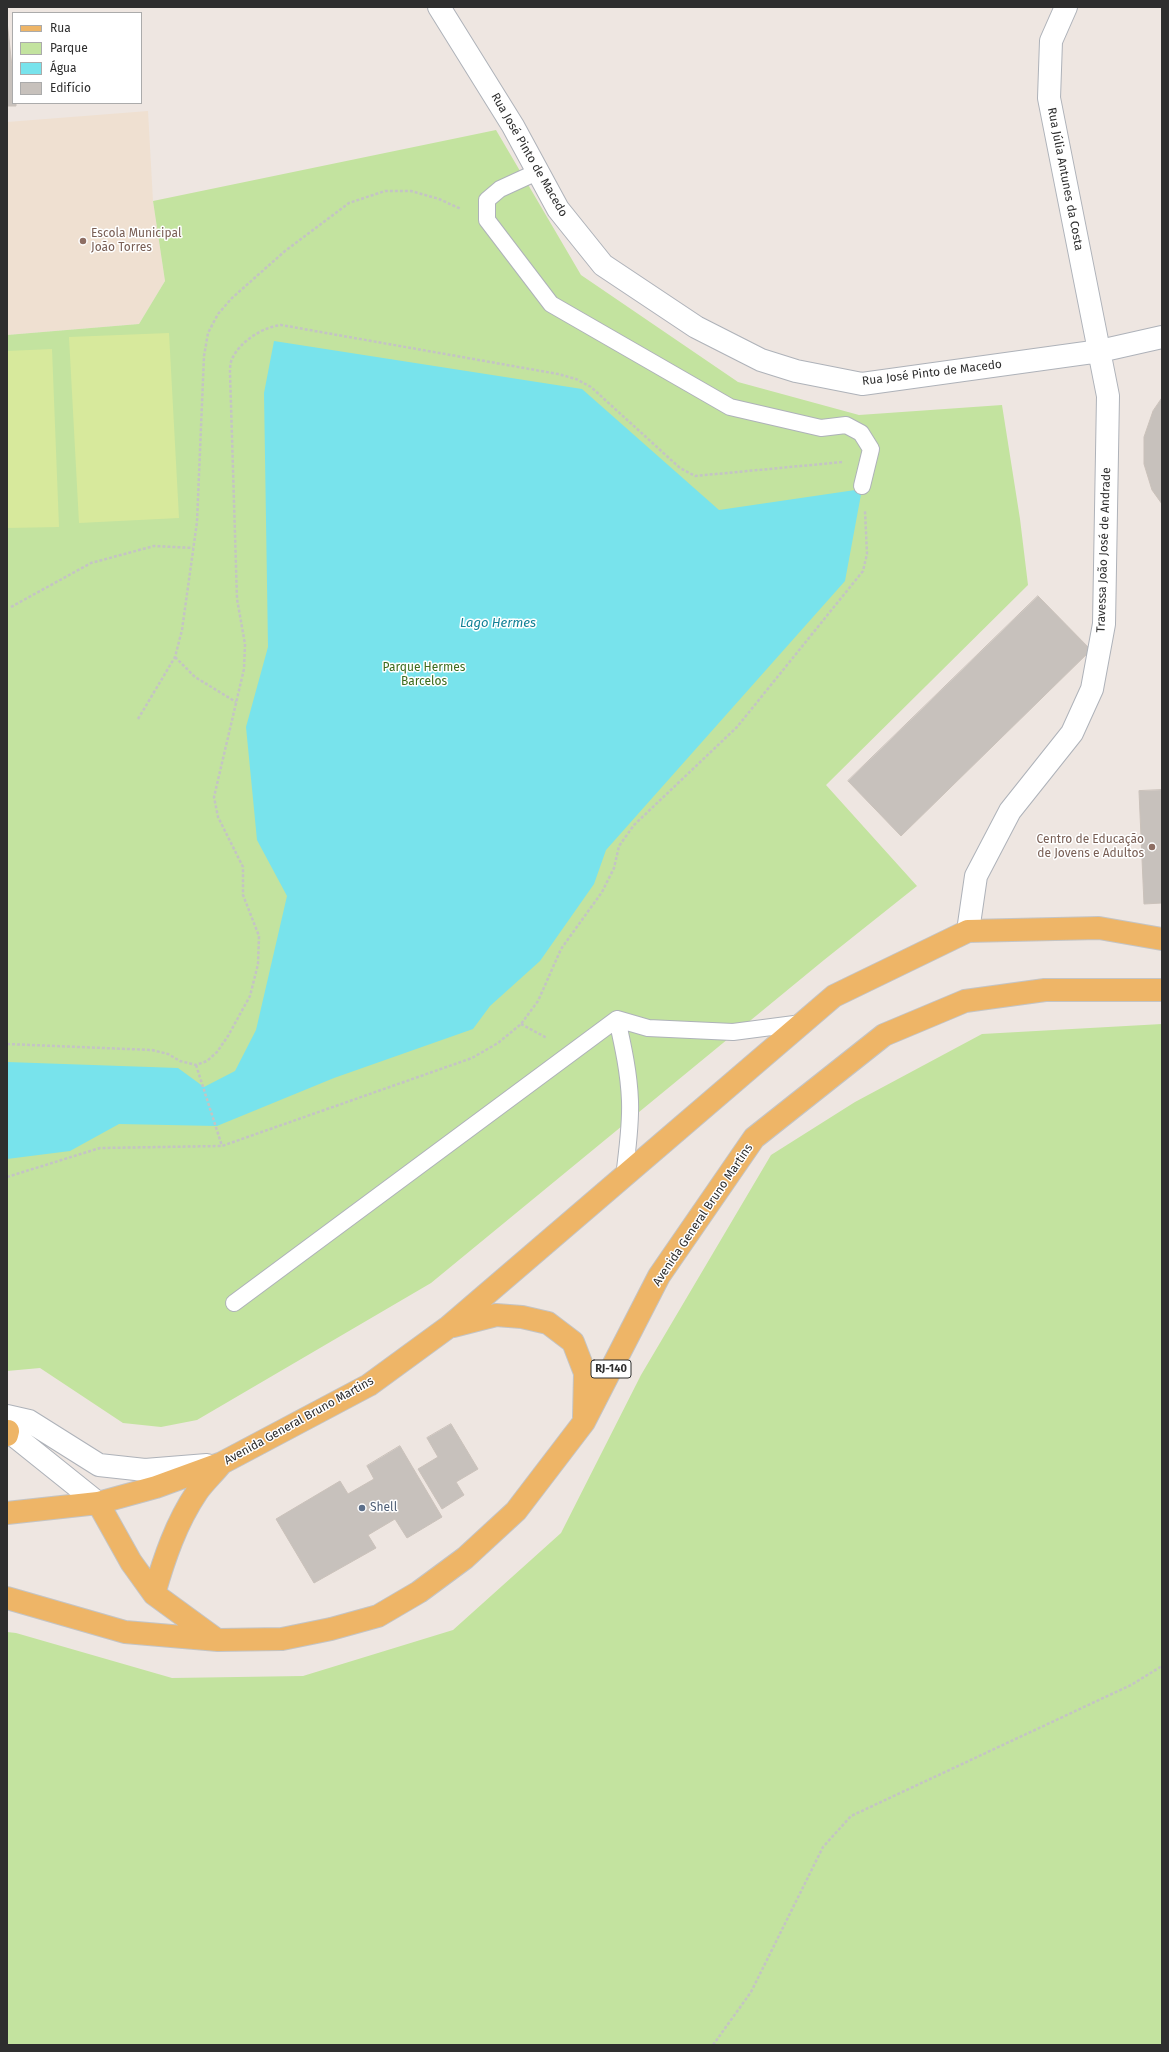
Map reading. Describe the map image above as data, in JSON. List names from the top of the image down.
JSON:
{
  "streets": {
    "main road": ["Avenida General Bruno Martins", "RJ-140"],
    "street": ["Rua José Pinto de Macedo", "Rua Júlia Antunes da Costa", "Travessa João José de Andrade"]
  },
  "crossings": [
    ["Rua José Pinto de Macedo", "Rua Júlia Antunes da Costa"],
    ["Rua José Pinto de Macedo", "Travessa João José de Andrade"],
    ["Rua Júlia Antunes da Costa", "Travessa João José de Andrade"],
    ["Travessa João José de Andrade", "Avenida General Bruno Martins"]
  ],
  "water": ["Lago Hermes"],
  "parks": ["Parque Hermes Barcelos"],
  "places": ["Escola Municipal João Torres", "Centro de Educação de Jovens e Adultos", "Shell"],
  "legend": [
    "Rua",
    "Parque",
    "Água",
    "Edifício"
  ]
}
